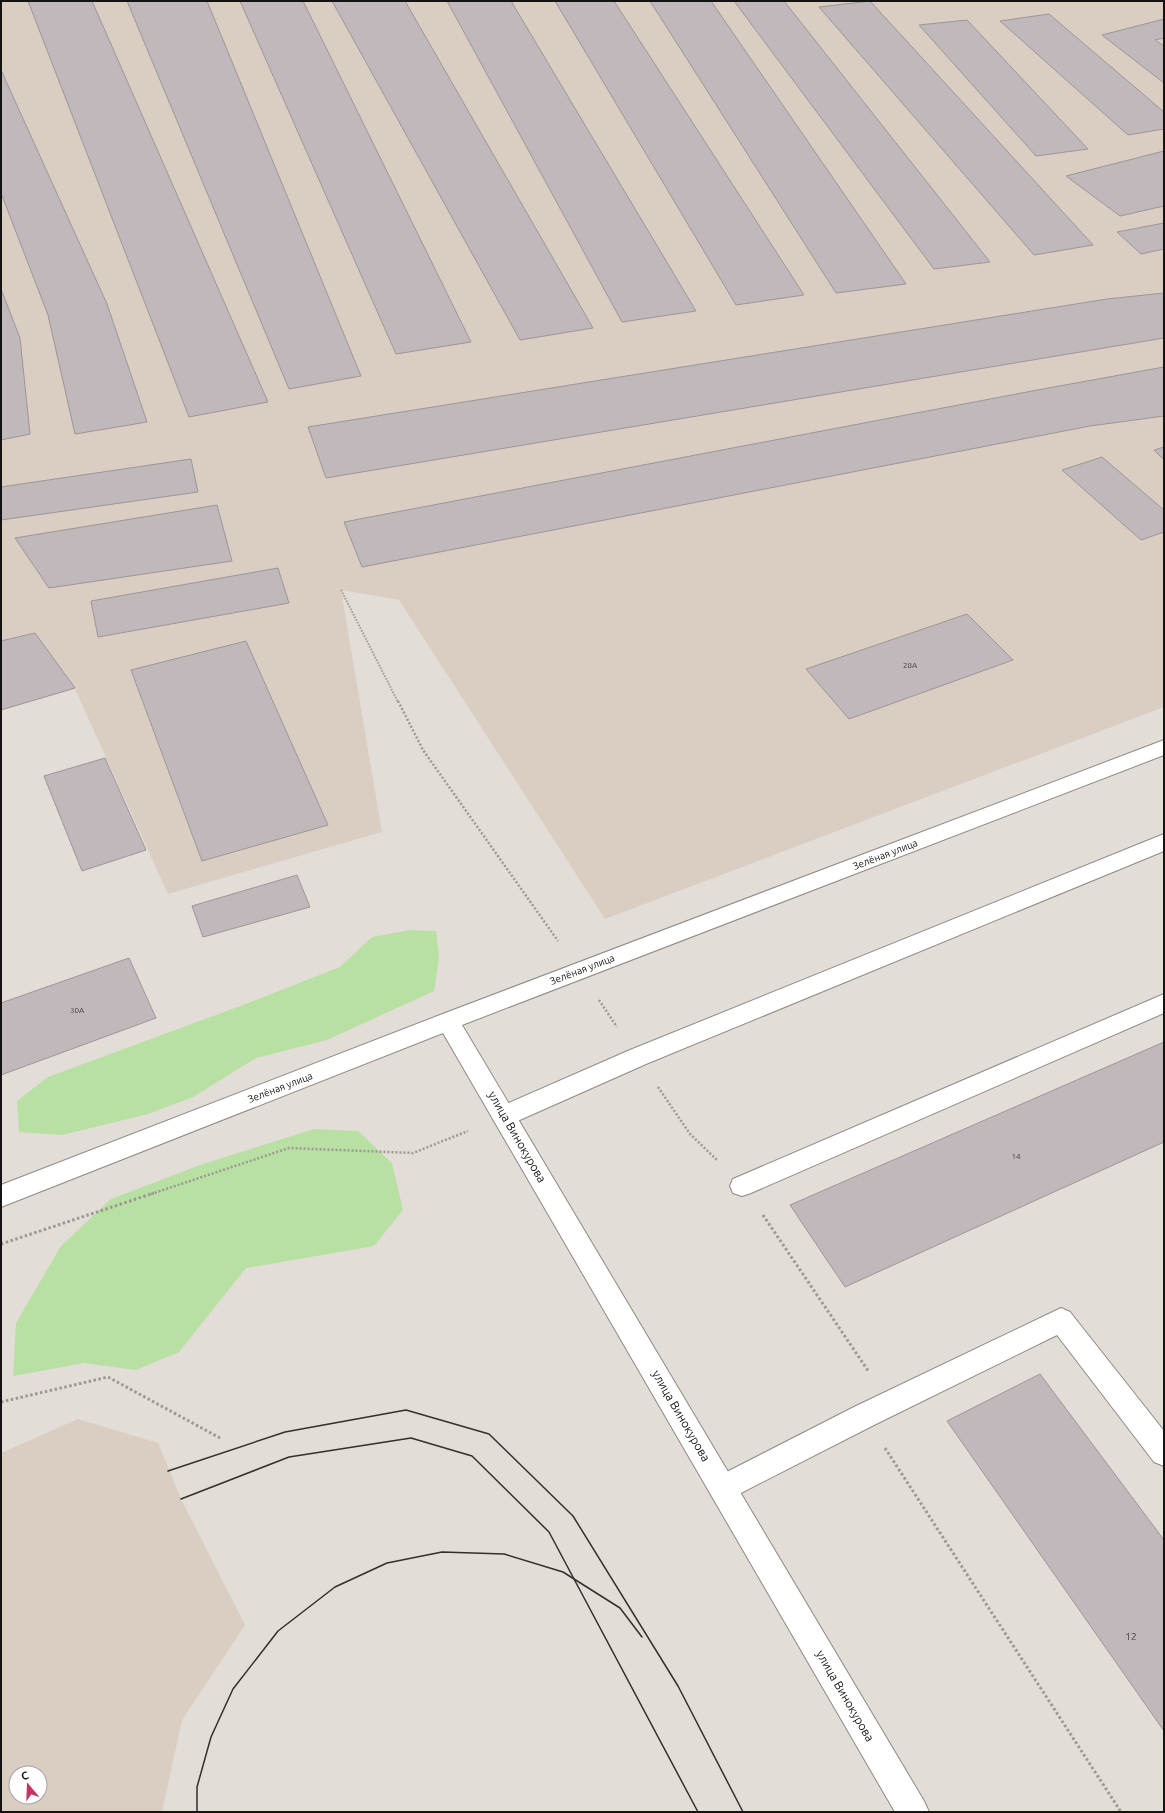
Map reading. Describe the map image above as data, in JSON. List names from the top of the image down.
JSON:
{
  "streets": {
    "main road": ["Зелёная улица", "улица Винокурова"]
  },
  "crossings": [
    ["Зелёная улица", "улица Винокурова"]
  ],
  "house_numbers": [
    "28А",
    "30А",
    "14",
    "12"
  ],
  "north": "top"
}
